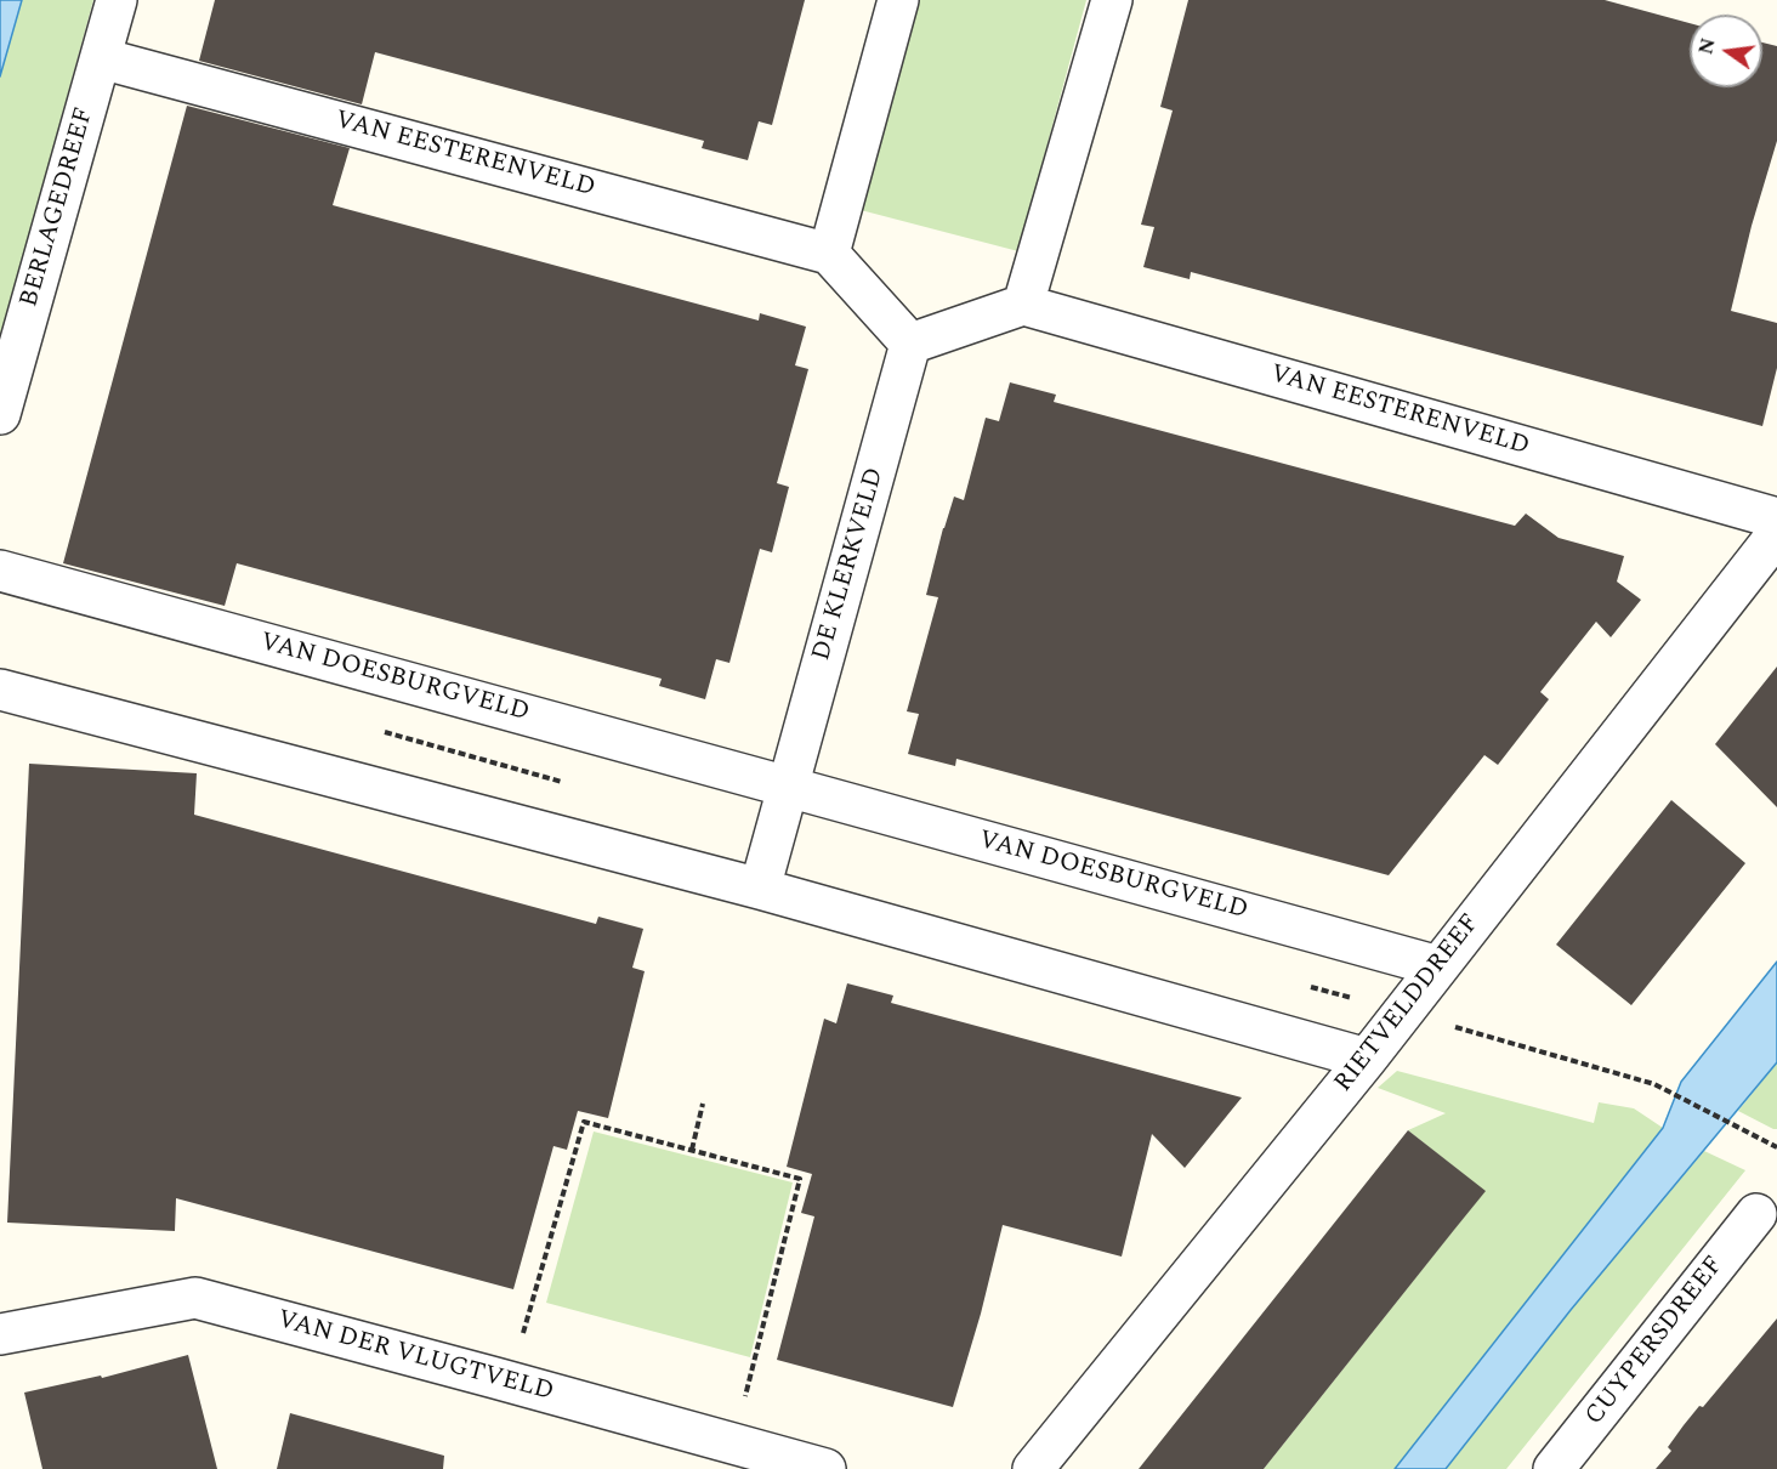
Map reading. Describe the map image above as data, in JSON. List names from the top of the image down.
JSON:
{
  "streets": {
    "street": [
      "VAN EESTERENVELD",
      "BERLAGEDREEF",
      "DE KLERKVELD",
      "VAN DOESBURGVELD",
      "RIETVELDDREEF",
      "CUYPERSDREEF",
      "VAN DER VLUGTVELD"
    ]
  },
  "crossings": [
    ["VAN EESTERENVELD", "BERLAGEDREEF"],
    ["DE KLERKVELD", "VAN DOESBURGVELD"],
    ["VAN DOESBURGVELD", "RIETVELDDREEF"]
  ],
  "north": "left"
}
